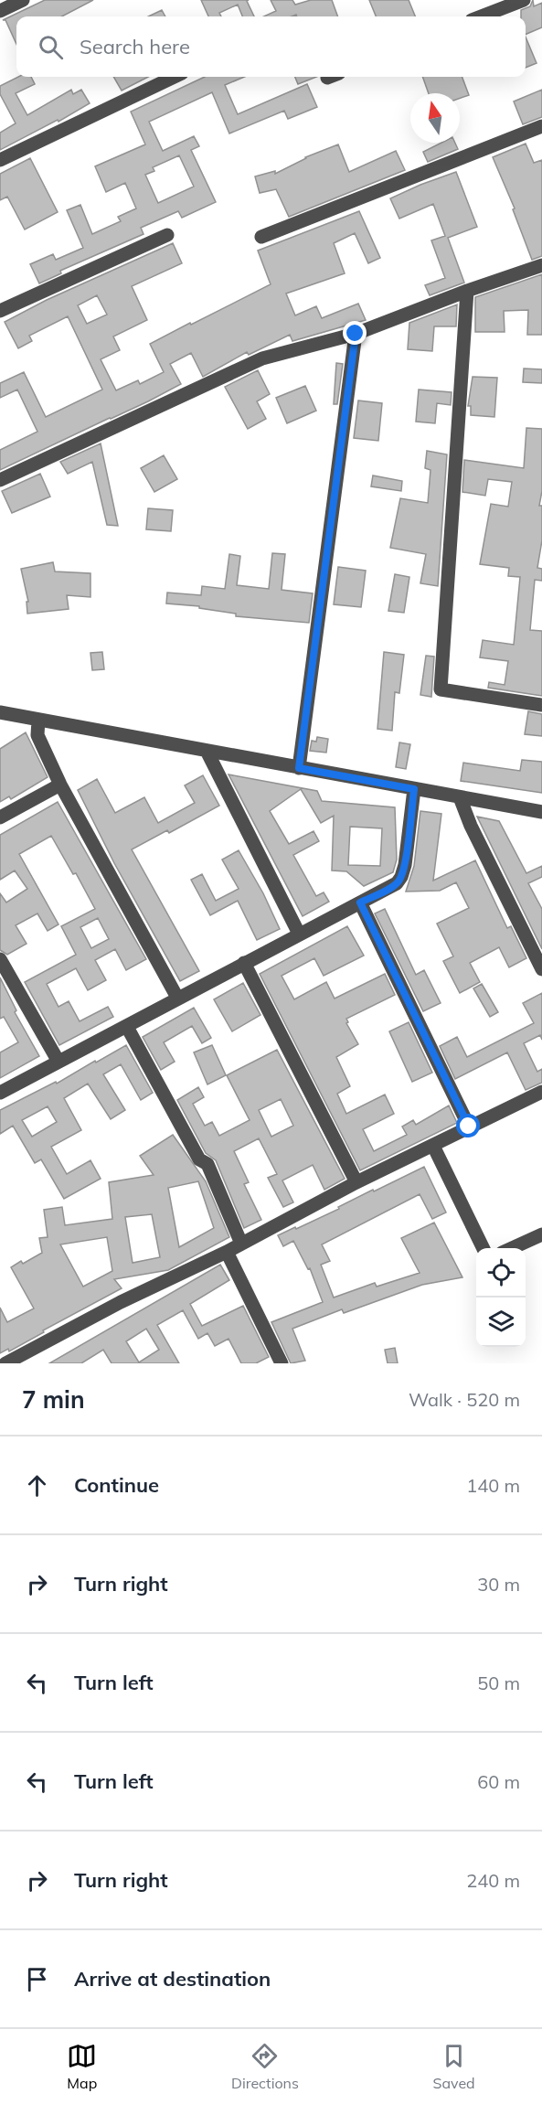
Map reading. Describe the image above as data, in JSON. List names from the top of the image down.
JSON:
{
  "north": "top",
  "page": {
    "search": "Search here",
    "heading": ["7 min", "Walk · 520 m"],
    "list": [
      ["Continue", "140 m"],
      ["Turn right", "30 m"],
      ["Turn left", "50 m"],
      ["Turn left", "60 m"],
      ["Turn right", "240 m"],
      "Arrive at destination"
    ],
    "nav": ["Map", "Directions", "Saved"]
  }
}
